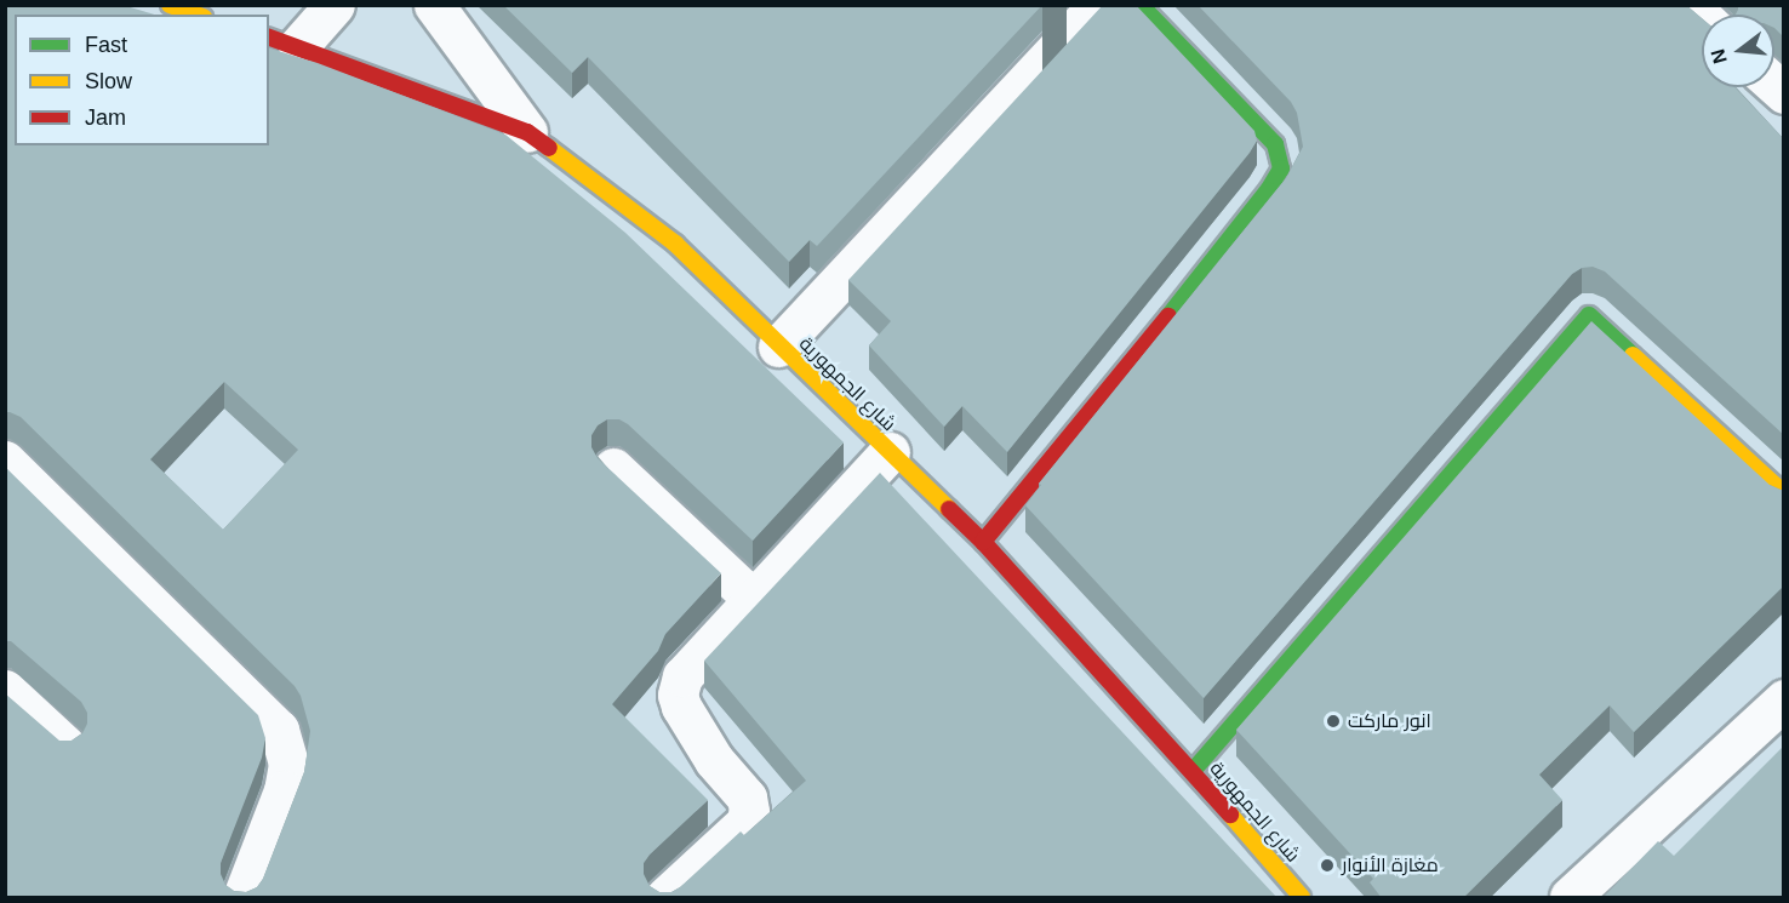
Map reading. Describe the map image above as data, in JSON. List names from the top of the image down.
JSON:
{
  "streets": {
    "street": ["شارع الجمهورية"]
  },
  "places": ["انور ماركت", "مغازة الأنوار"],
  "legend": ["Fast", "Slow", "Jam"],
  "north": "left"
}
